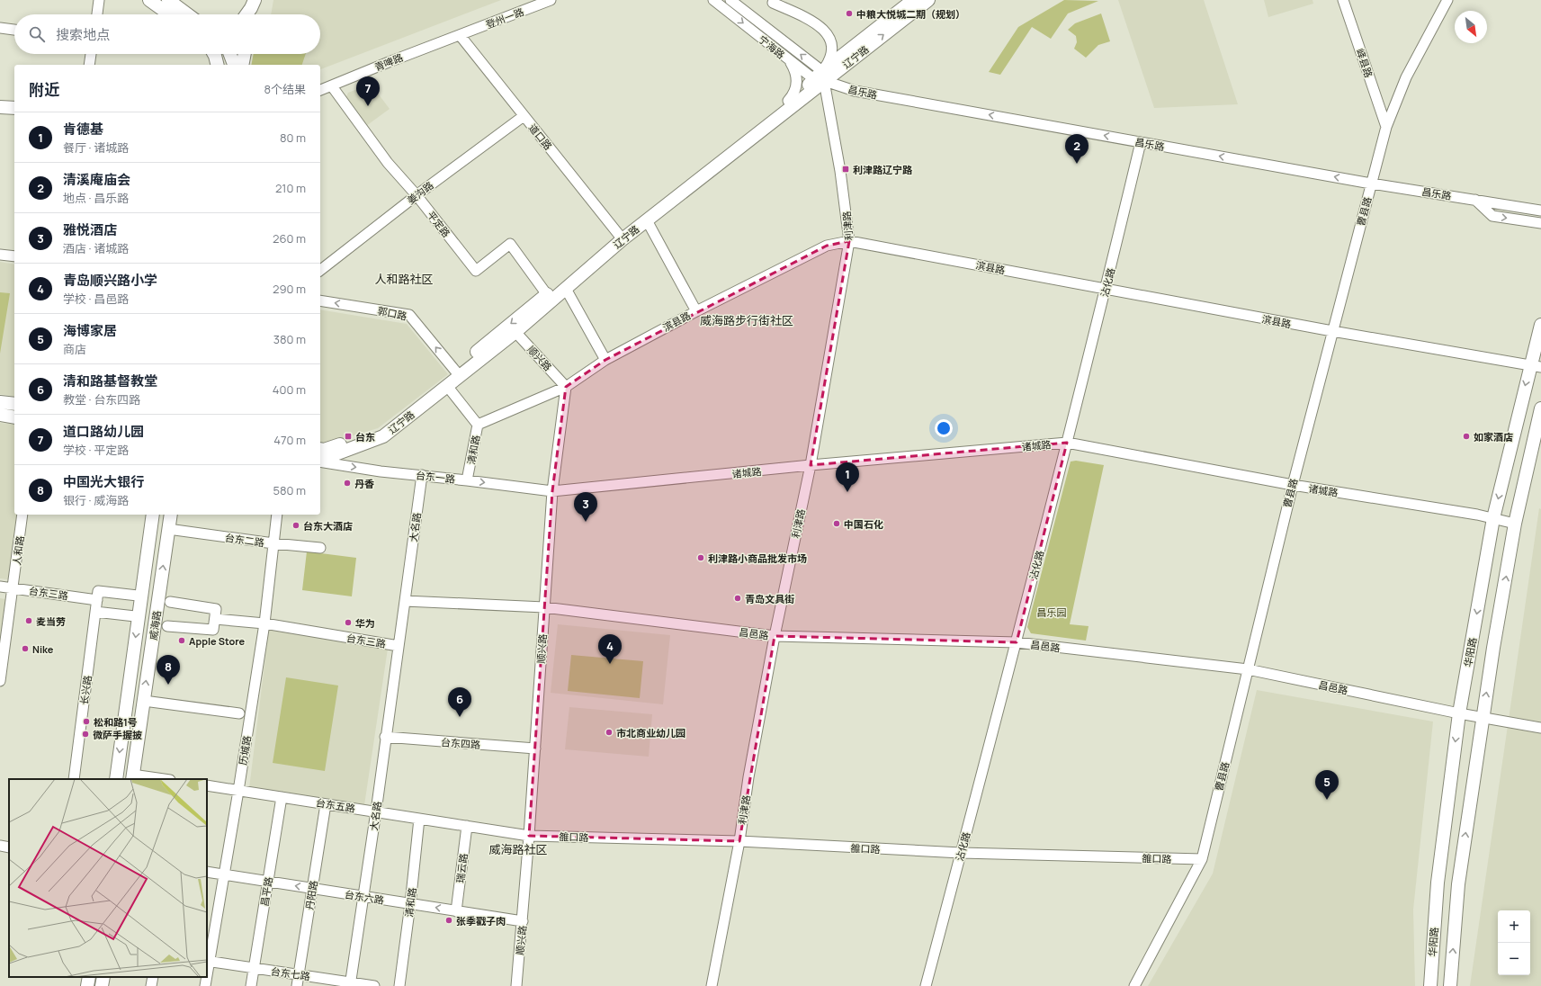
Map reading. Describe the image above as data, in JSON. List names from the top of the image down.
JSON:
{
  "streets": {
    "main road": ["辽宁路", "威海路", "华阳路"],
    "street": [
      "登州一路",
      "宁海路",
      "青啤路",
      "峄县路",
      "昌乐路",
      "道口路",
      "姜沟路",
      "曹县路",
      "平定路",
      "利津路",
      "滨县路",
      "沾化路",
      "郭口路",
      "顺兴路",
      "诸城路",
      "清和路",
      "台东一路",
      "大名路",
      "台东二路",
      "人和路",
      "台东三路",
      "昌邑路",
      "长兴路",
      "台东四路",
      "历城路",
      "台东五路",
      "雒口路",
      "瑞云路",
      "昌平路",
      "丹阳路",
      "台东六路",
      "台东七路"
    ]
  },
  "crossings": [
    ["登州一路", "青啤路"],
    ["登州一路", "道口路"],
    ["宁海路", "辽宁路"],
    ["宁海路", "昌乐路"],
    ["宁海路", "利津路"],
    ["辽宁路", "昌乐路"],
    ["辽宁路", "道口路"],
    ["辽宁路", "平定路"],
    ["辽宁路", "利津路"],
    ["辽宁路", "郭口路"],
    ["辽宁路", "顺兴路"],
    ["辽宁路", "清和路"],
    ["辽宁路", "台东一路"],
    ["青啤路", "道口路"],
    ["青啤路", "平定路"],
    ["峄县路", "曹县路"],
    ["昌乐路", "曹县路"],
    ["昌乐路", "利津路"],
    ["昌乐路", "沾化路"],
    ["道口路", "姜沟路"],
    ["姜沟路", "平定路"],
    ["曹县路", "滨县路"],
    ["曹县路", "诸城路"],
    ["曹县路", "昌邑路"],
    ["曹县路", "雒口路"],
    ["利津路", "滨县路"],
    ["利津路", "诸城路"],
    ["利津路", "昌邑路"],
    ["利津路", "雒口路"],
    ["滨县路", "沾化路"],
    ["滨县路", "顺兴路"],
    ["滨县路", "清和路"],
    ["滨县路", "华阳路"],
    ["沾化路", "诸城路"],
    ["沾化路", "昌邑路"],
    ["沾化路", "雒口路"],
    ["顺兴路", "诸城路"],
    ["顺兴路", "台东一路"],
    ["顺兴路", "昌邑路"],
    ["顺兴路", "台东四路"],
    ["顺兴路", "台东五路"],
    ["顺兴路", "雒口路"],
    ["顺兴路", "台东六路"],
    ["诸城路", "台东一路"],
    ["诸城路", "华阳路"],
    ["清和路", "台东一路"],
    ["清和路", "台东五路"],
    ["清和路", "台东六路"],
    ["台东一路", "大名路"],
    ["大名路", "台东三路"],
    ["大名路", "台东四路"],
    ["大名路", "台东五路"],
    ["大名路", "台东六路"],
    ["大名路", "台东七路"],
    ["台东二路", "威海路"],
    ["台东二路", "历城路"],
    ["人和路", "台东三路"],
    ["台东三路", "长兴路"],
    ["台东三路", "历城路"],
    ["昌邑路", "华阳路"],
    ["历城路", "台东五路"],
    ["历城路", "台东六路"],
    ["历城路", "台东七路"],
    ["台东五路", "雒口路"],
    ["台东五路", "瑞云路"],
    ["台东五路", "昌平路"],
    ["台东五路", "丹阳路"],
    ["瑞云路", "台东六路"],
    ["昌平路", "台东六路"],
    ["昌平路", "台东七路"],
    ["丹阳路", "台东六路"],
    ["丹阳路", "台东七路"]
  ],
  "one_way": ["昌乐路", "郭口路", "台东一路"],
  "districts": ["人和路社区", "威海路步行街社区", "威海路社区"],
  "parks": ["昌乐园"],
  "places": {
    "other": [
      "中粮大悦城二期（规划）",
      "如家酒店",
      "丹香",
      "中国石化",
      "台东大酒店",
      "利津路小商品批发市场",
      "青岛文具街",
      "麦当劳",
      "华为",
      "Apple Store",
      "Nike",
      "松和路1号",
      "市北商业幼儿园",
      "微萨手握披",
      "张季戳子肉"
    ],
    "transit": ["利津路辽宁路", "台东"]
  },
  "north": "bottom right",
  "page": {
    "search": "搜索地点",
    "heading": ["附近", "8个结果"],
    "pins": [
      "7",
      "2",
      "1",
      "3",
      "4",
      "8",
      "6",
      "5"
    ],
    "list": [
      {
        "mark": "1",
        "name": "肯德基",
        "note": "餐厅 · 诸城路",
        "value": "80 m"
      },
      {
        "mark": "2",
        "name": "清溪庵庙会",
        "note": "地点 · 昌乐路",
        "value": "210 m"
      },
      {
        "mark": "3",
        "name": "雅悦酒店",
        "note": "酒店 · 诸城路",
        "value": "260 m"
      },
      {
        "mark": "4",
        "name": "青岛顺兴路小学",
        "note": "学校 · 昌邑路",
        "value": "290 m"
      },
      {
        "mark": "5",
        "name": "海博家居",
        "note": "商店",
        "value": "380 m"
      },
      {
        "mark": "6",
        "name": "清和路基督教堂",
        "note": "教堂 · 台东四路",
        "value": "400 m"
      },
      {
        "mark": "7",
        "name": "道口路幼儿园",
        "note": "学校 · 平定路",
        "value": "470 m"
      },
      {
        "mark": "8",
        "name": "中国光大银行",
        "note": "银行 · 威海路",
        "value": "580 m"
      }
    ],
    "map_buttons": ["+", "−"]
  }
}
